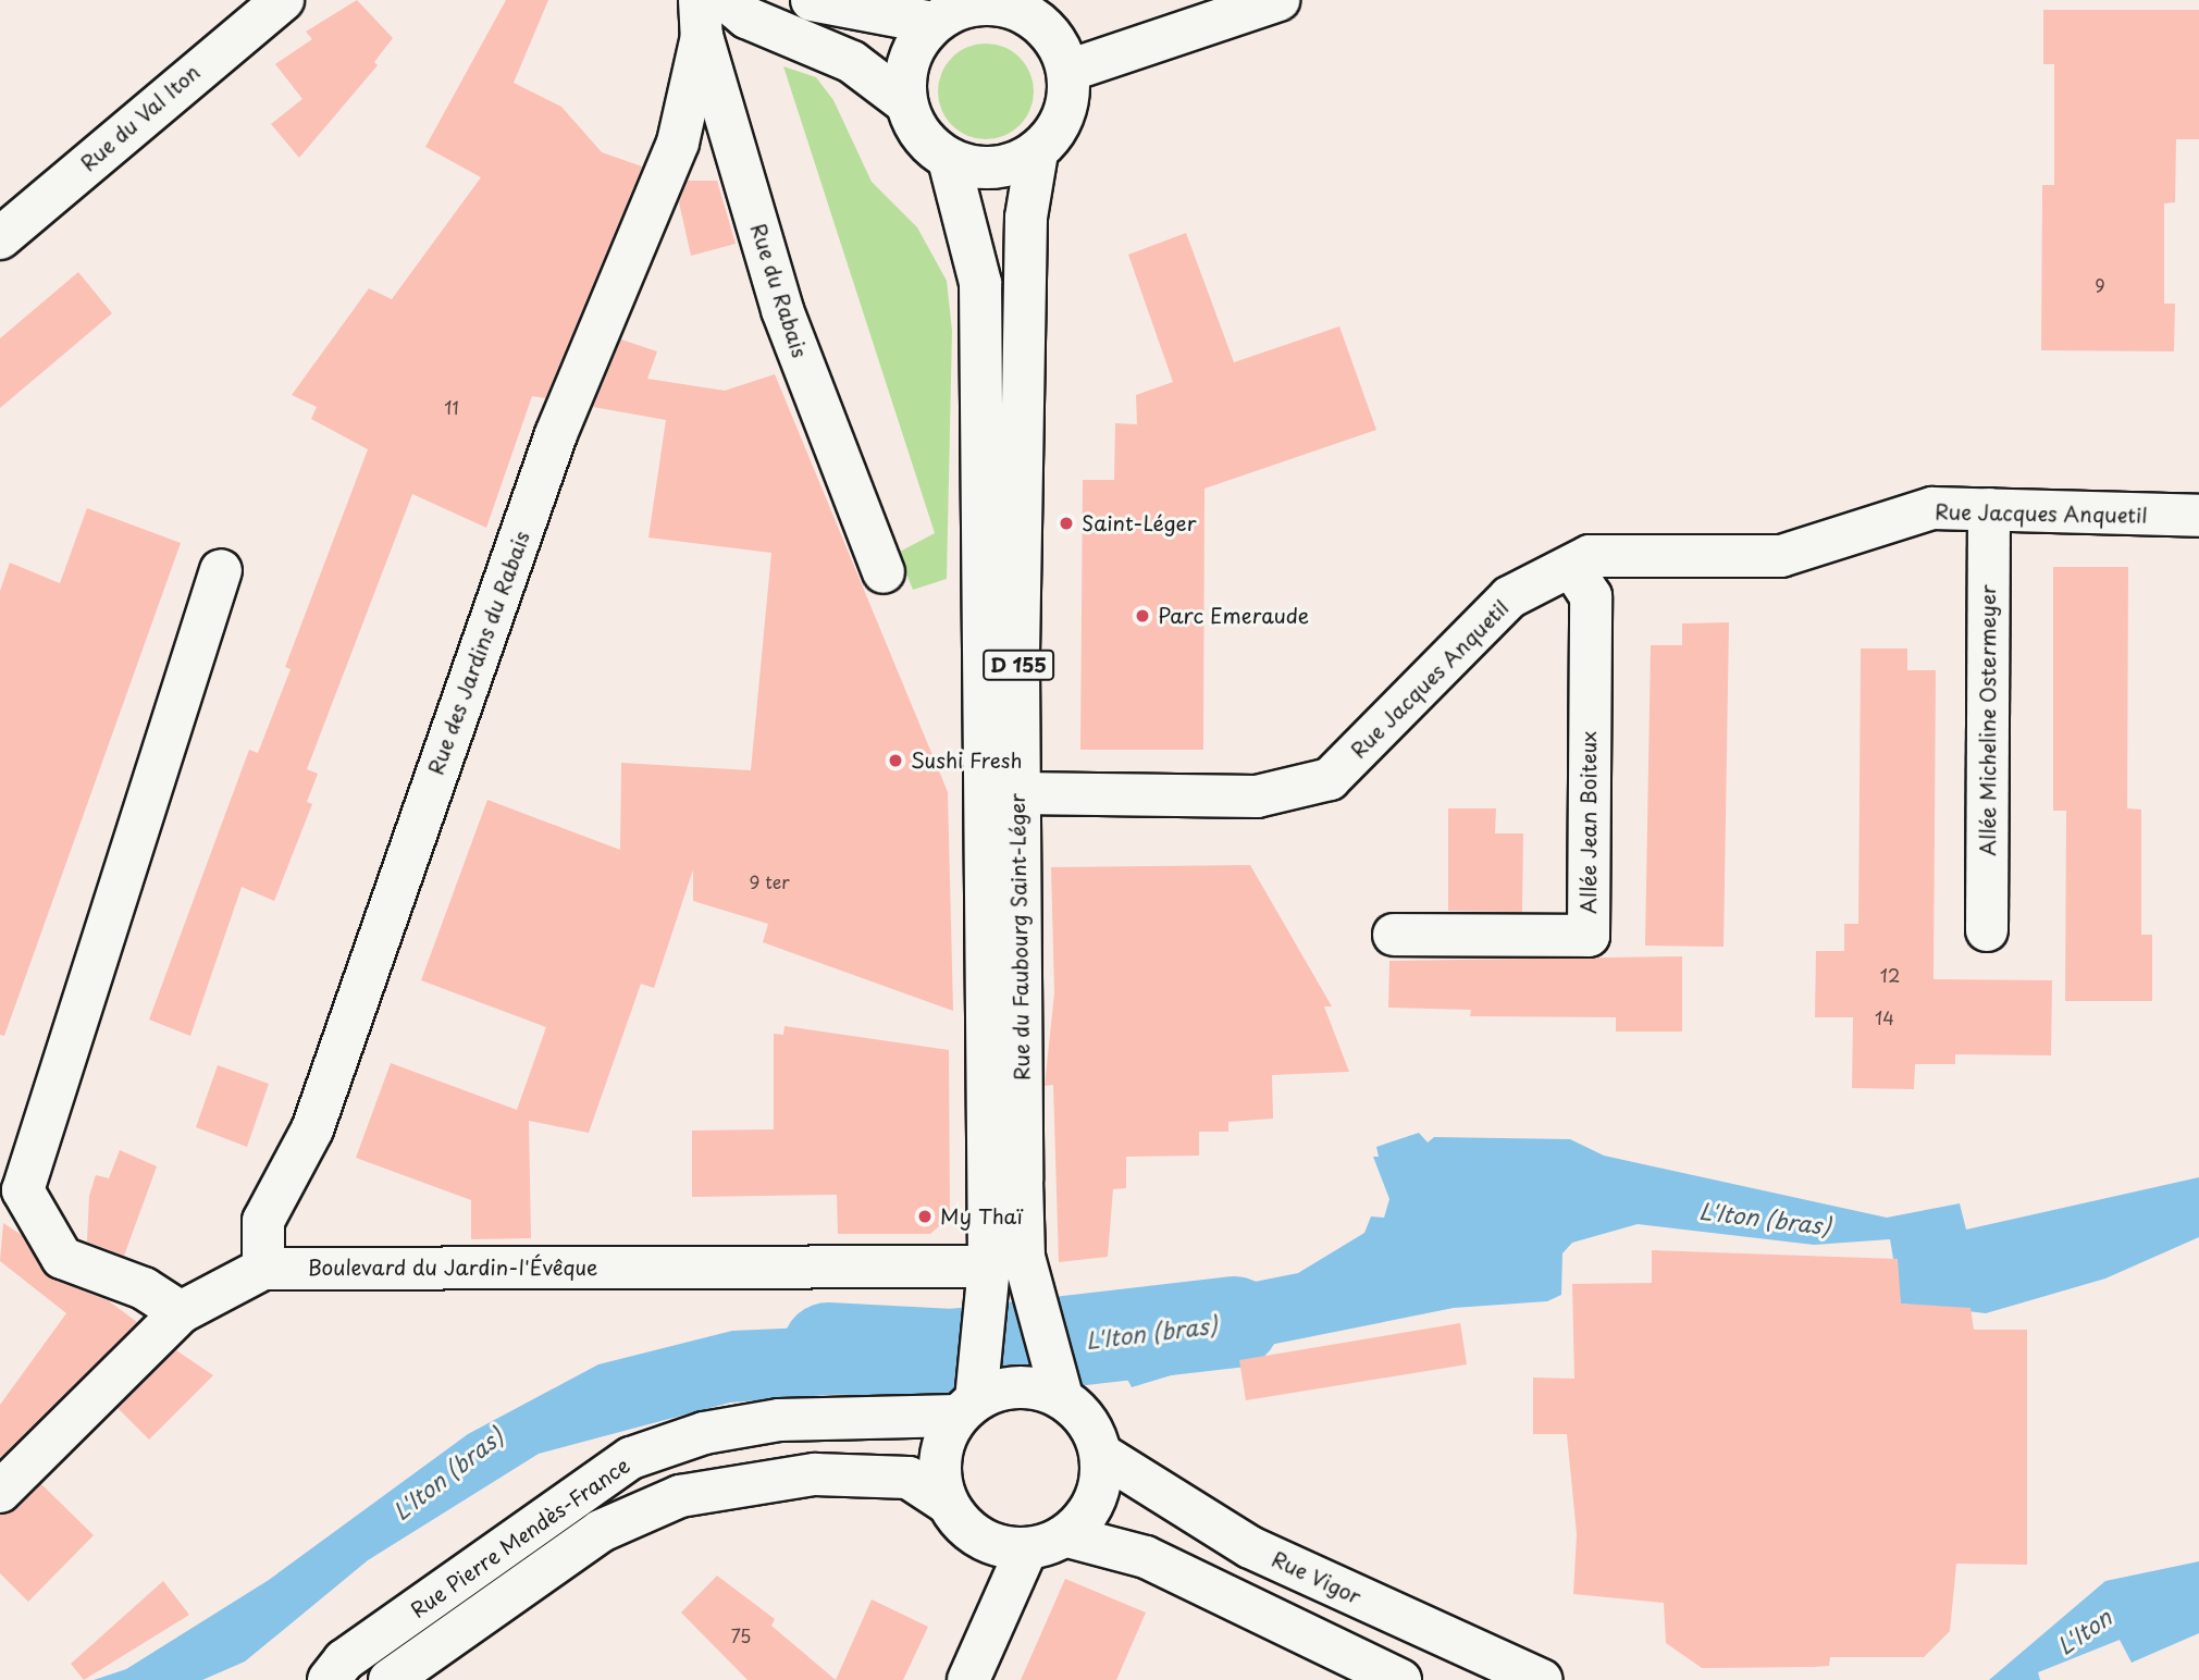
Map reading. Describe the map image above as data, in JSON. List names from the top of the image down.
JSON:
{
  "streets": {
    "street": [
      "Rue du Val Iton",
      "Rue du Rabais",
      "Rue Jacques Anquetil",
      "Rue des Jardins du Rabais",
      "D 155",
      "Allée Micheline Ostermeyer",
      "Allée Jean Boiteux",
      "Rue du Faubourg Saint-Léger",
      "Boulevard du Jardin-l'Évêque",
      "Rue Pierre Mendès-France",
      "Rue Vigor"
    ]
  },
  "crossings": [
    ["Rue du Rabais", "Rue des Jardins du Rabais"],
    ["Rue Jacques Anquetil", "Allée Micheline Ostermeyer"],
    ["Rue Jacques Anquetil", "Allée Jean Boiteux"],
    ["Rue Jacques Anquetil", "Rue du Faubourg Saint-Léger"],
    ["Rue des Jardins du Rabais", "Boulevard du Jardin-l'Évêque"],
    ["Rue du Faubourg Saint-Léger", "Boulevard du Jardin-l'Évêque"],
    ["Rue du Faubourg Saint-Léger", "Rue Pierre Mendès-France"],
    ["Rue du Faubourg Saint-Léger", "Rue Vigor"],
    ["Rue Pierre Mendès-France", "Rue Vigor"]
  ],
  "water": ["L'Iton (bras)", "L'Iton"],
  "places": [
    "Saint-Léger",
    "Parc Emeraude",
    "Sushi Fresh",
    "My Thaï"
  ],
  "house_numbers": [
    "9",
    "11",
    "9 ter",
    "12",
    "14",
    "75"
  ]
}
